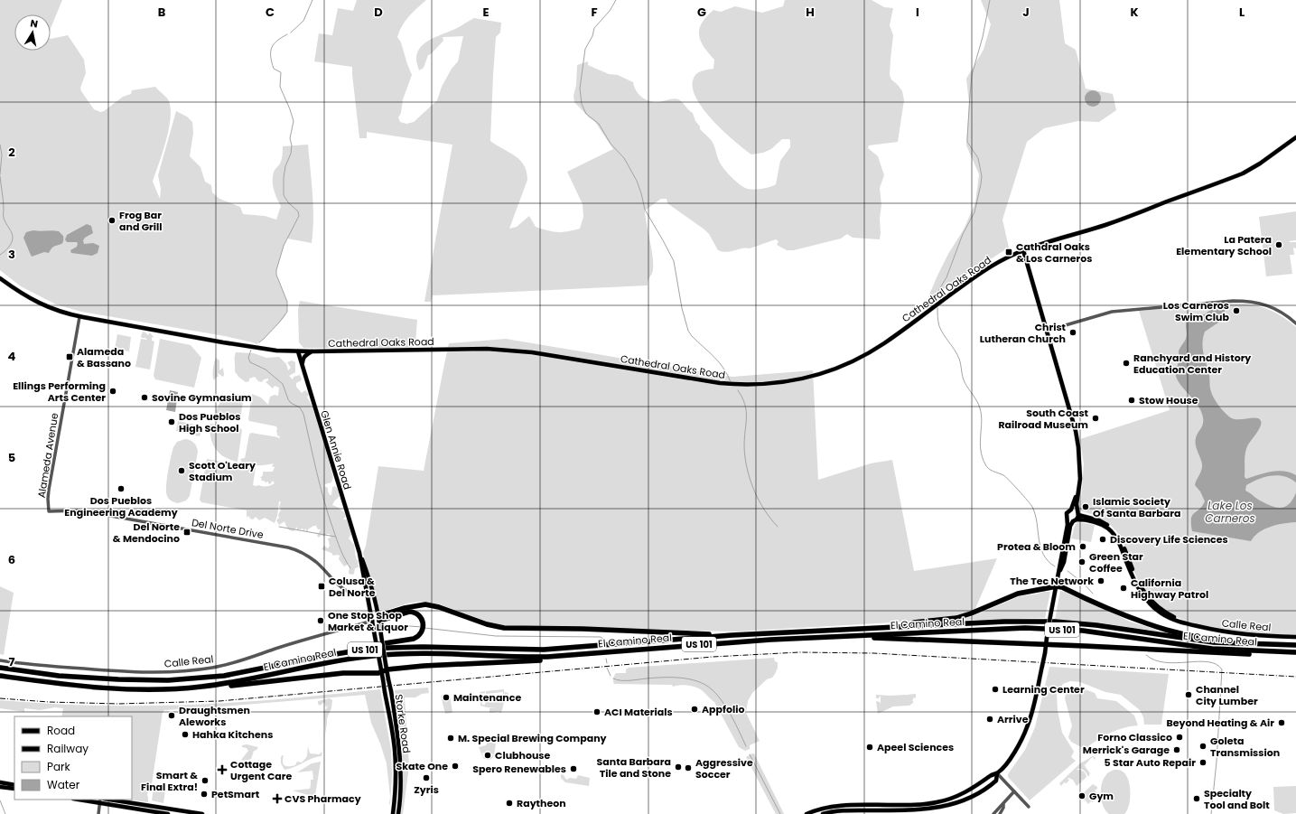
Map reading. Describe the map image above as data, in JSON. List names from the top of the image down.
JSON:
{
  "streets": {
    "highway": ["El Camino Real", "US 101"],
    "main road": [
      "Cathedral Oaks Road",
      "Glen Annie Road",
      "Calle Real",
      "Storke Road"
    ],
    "street": ["Alameda Avenue", "Del Norte Drive"]
  },
  "crossings": [
    ["Cathedral Oaks Road", "Glen Annie Road"],
    ["Cathedral Oaks Road", "Alameda Avenue"],
    ["Glen Annie Road", "Del Norte Drive"],
    ["Glen Annie Road", "Calle Real"],
    ["Glen Annie Road", "Storke Road"],
    ["Alameda Avenue", "Del Norte Drive"]
  ],
  "water": ["Lake Los Carneros"],
  "places": {
    "other": [
      "Frog Bar and Grill",
      "La Patera Elementary School",
      "Los Carneros Swim Club",
      "Christ Lutheran Church",
      "Ranchyard and History Education Center",
      "Ellings Performing Arts Center",
      "Sovine Gymnasium",
      "Stow House",
      "South Coast Railroad Museum",
      "Dos Pueblos High School",
      "Scott O'Leary Stadium",
      "Dos Pueblos Engineering Academy",
      "Islamic Society Of Santa Barbara",
      "Discovery Life Sciences",
      "Protea & Bloom",
      "Green Star Coffee",
      "The Tec Network",
      "California Highway Patrol",
      "One Stop Shop Market & Liquor",
      "Learning Center",
      "Channel City Lumber",
      "Maintenance",
      "Appfolio",
      "ACI Materials",
      "Draughtsmen Aleworks",
      "Arrive",
      "Beyond Heating & Air",
      "Hahka Kitchens",
      "Forno Classico",
      "M. Special Brewing Company",
      "Goleta Transmission",
      "Apeel Sciences",
      "Merrick's Garage",
      "Clubhouse",
      "5 Star Auto Repair",
      "Skate One",
      "Santa Barbara Tile and Stone",
      "Aggressive Soccer",
      "Spero Renewables",
      "Zyris",
      "Smart & Final Extra!",
      "PetSmart",
      "Gym",
      "Specialty Tool and Bolt",
      "Raytheon"
    ],
    "transit": [
      "Cathdral Oaks & Los Carneros",
      "Alameda & Bassano",
      "Del Norte & Mendocino",
      "Colusa & Del Norte"
    ],
    "health": ["Cottage Urgent Care", "CVS Pharmacy"]
  },
  "legend": [
    "Road",
    "Railway",
    "Park",
    "Water"
  ],
  "north": "top",
  "grid": {
    "columns": [
      "B",
      "C",
      "D",
      "E",
      "F",
      "G",
      "H",
      "I",
      "J",
      "K",
      "L"
    ],
    "rows": [
      "2",
      "3",
      "4",
      "5",
      "6",
      "7"
    ]
  }
}
